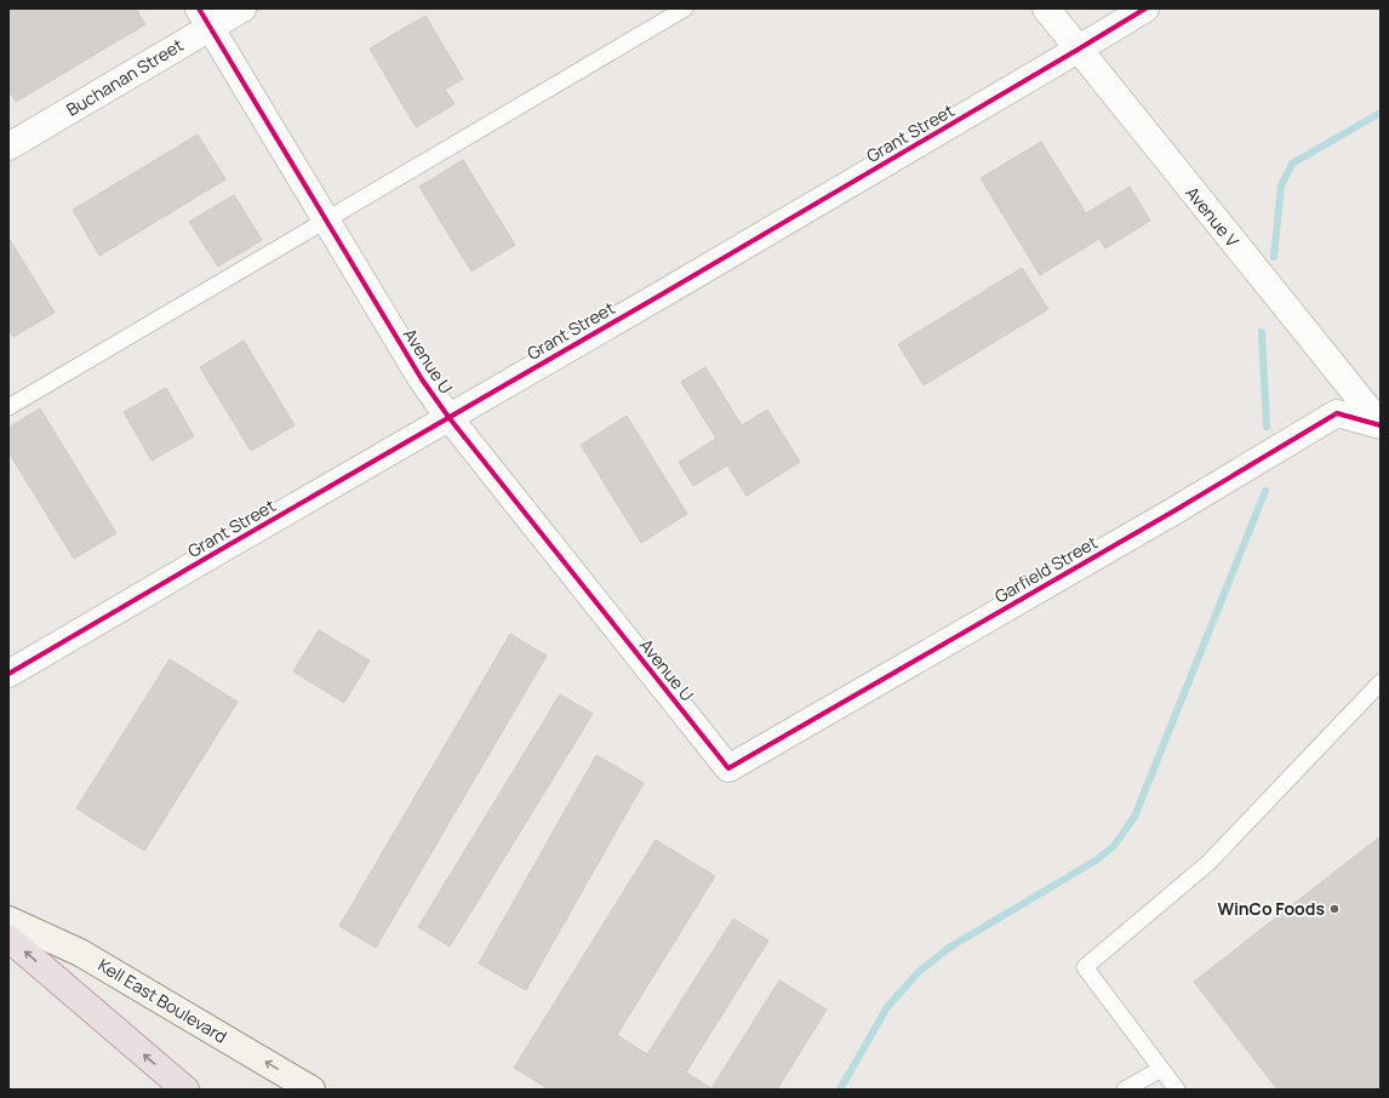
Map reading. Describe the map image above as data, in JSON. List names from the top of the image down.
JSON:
{
  "streets": {
    "main road": ["Kell East Boulevard"],
    "street": [
      "Buchanan Street",
      "Grant Street",
      "Avenue V",
      "Avenue U",
      "Garfield Street"
    ]
  },
  "crossings": [
    ["Buchanan Street", "Avenue U"],
    ["Grant Street", "Avenue V"],
    ["Grant Street", "Avenue U"],
    ["Avenue V", "Garfield Street"],
    ["Avenue U", "Garfield Street"]
  ],
  "one_way": ["Kell East Boulevard"],
  "places": ["WinCo Foods"]
}
